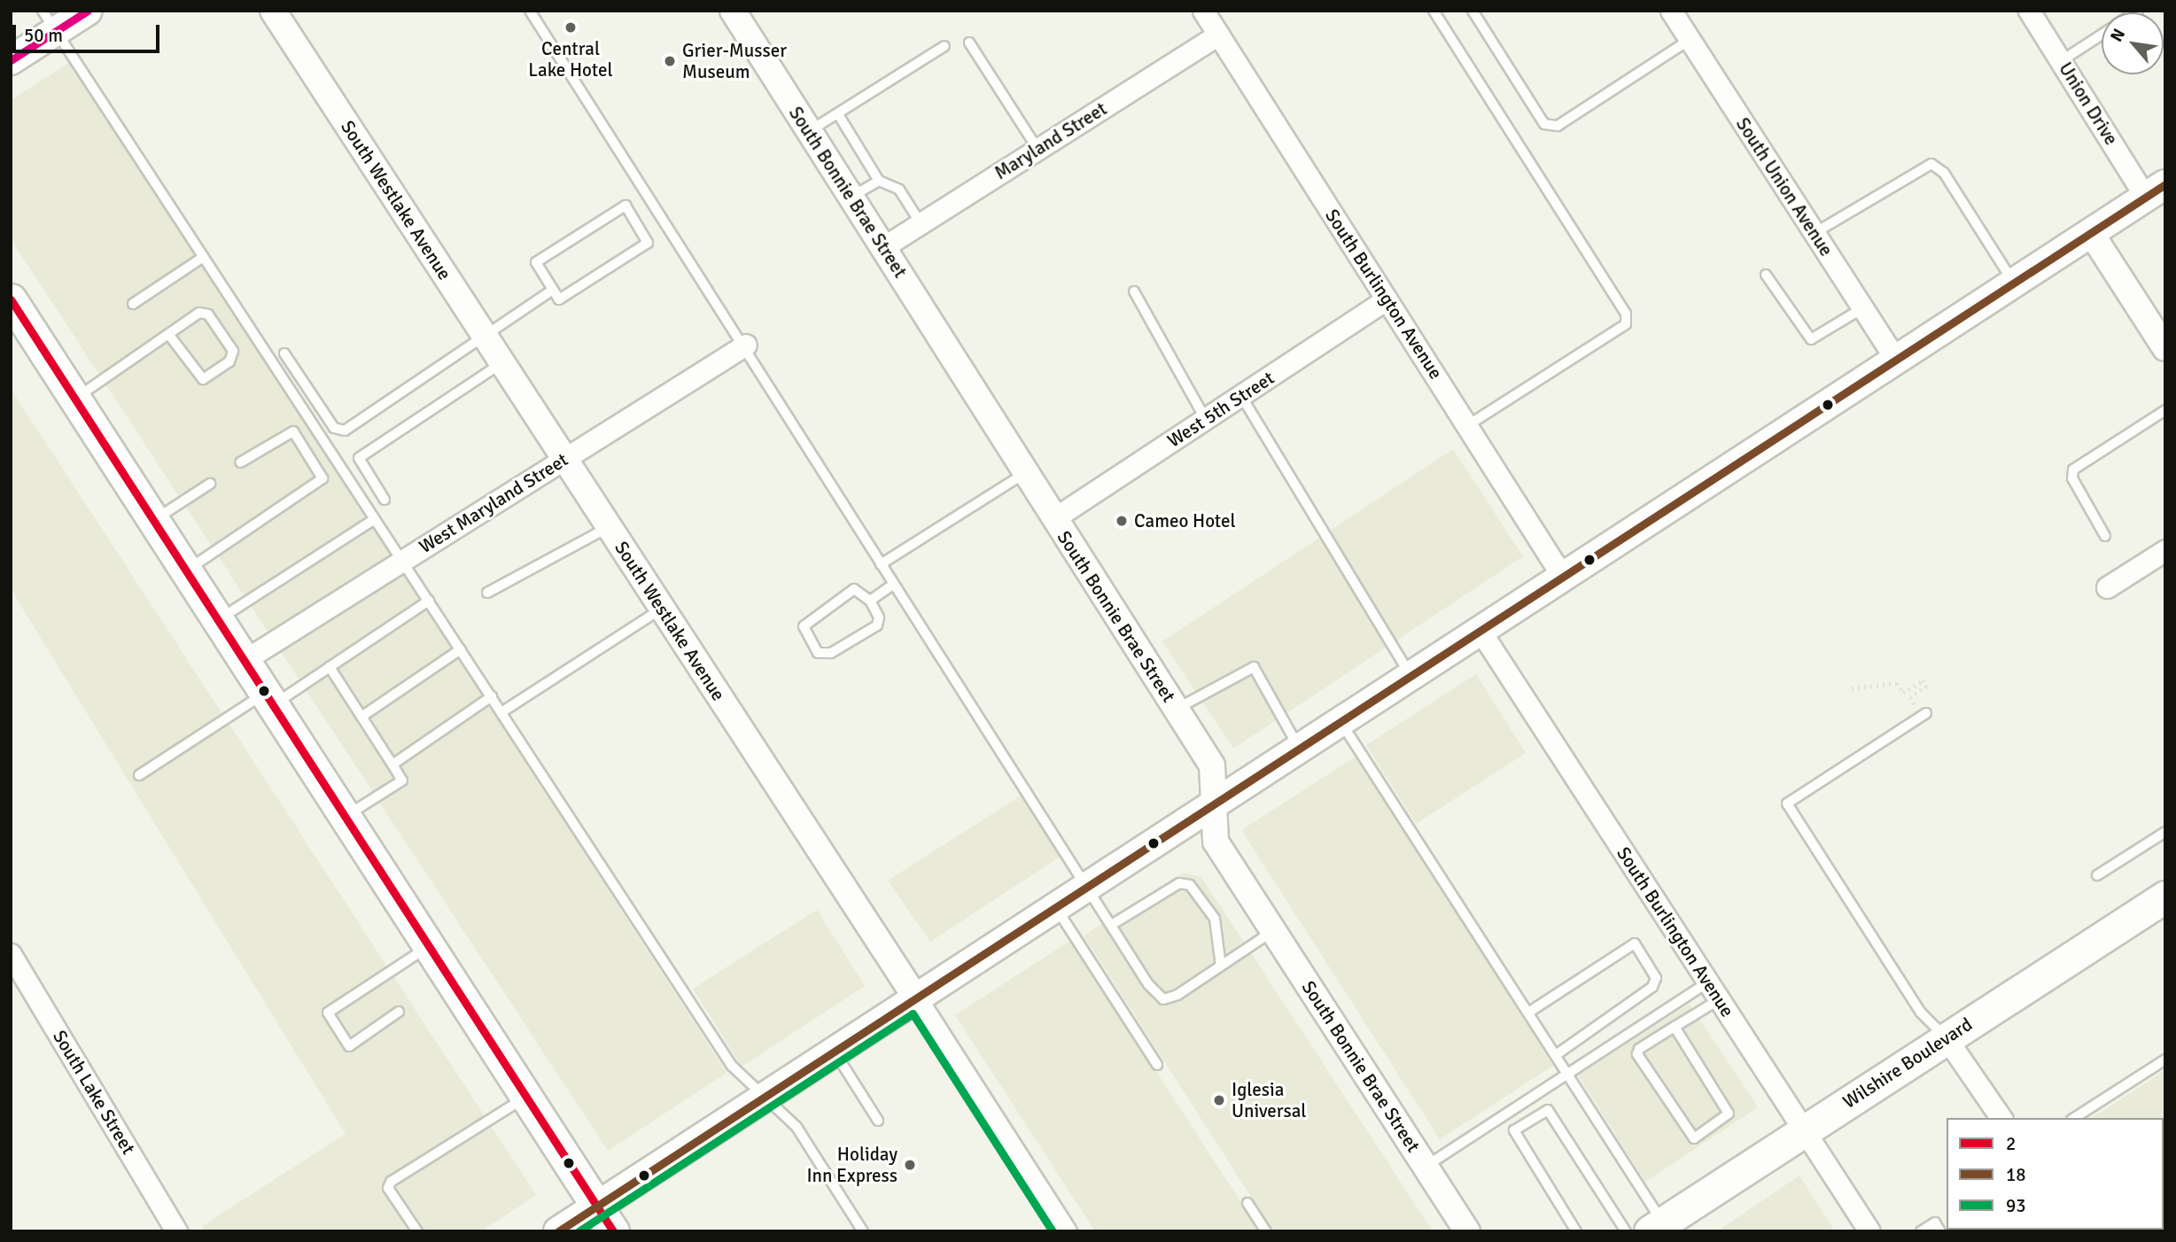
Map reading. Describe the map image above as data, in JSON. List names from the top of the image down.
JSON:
{
  "streets": {
    "main road": ["Wilshire Boulevard"],
    "street": [
      "Union Drive",
      "Maryland Street",
      "South Union Avenue",
      "South Bonnie Brae Street",
      "South Westlake Avenue",
      "South Burlington Avenue",
      "West 5th Street",
      "West Maryland Street",
      "South Lake Street"
    ]
  },
  "crossings": [
    ["Maryland Street", "South Bonnie Brae Street"],
    ["Maryland Street", "South Burlington Avenue"],
    ["South Bonnie Brae Street", "West 5th Street"],
    ["South Westlake Avenue", "West Maryland Street"],
    ["South Burlington Avenue", "West 5th Street"],
    ["South Burlington Avenue", "Wilshire Boulevard"]
  ],
  "places": [
    "Central Lake Hotel",
    "Grier-Musser Museum",
    "Cameo Hotel",
    "Iglesia Universal",
    "Holiday Inn Express"
  ],
  "lines": ["transit line 18", "transit line 2", "transit line 93"],
  "legend": ["2", "18", "93"],
  "scale_bar": "50 m",
  "north": "top left"
}
